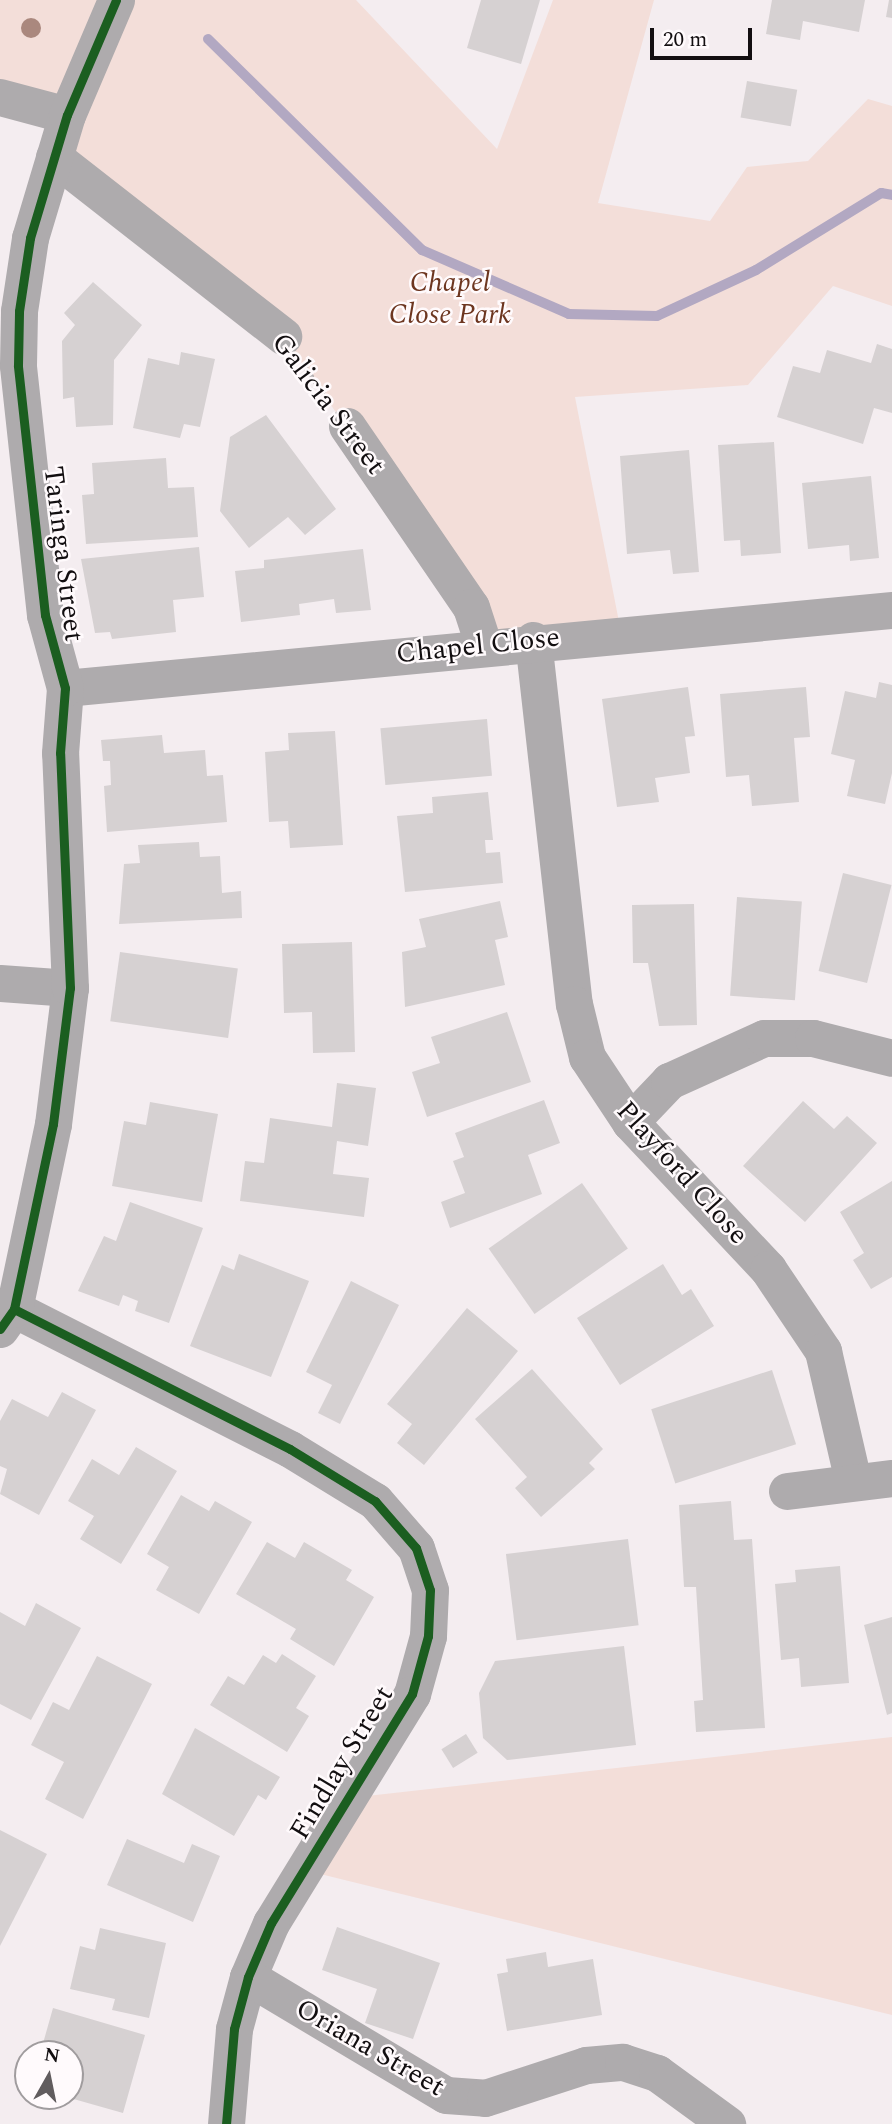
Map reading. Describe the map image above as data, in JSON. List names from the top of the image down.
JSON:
{
  "streets": {
    "street": [
      "Galicia Street",
      "Taringa Street",
      "Chapel Close",
      "Playford Close",
      "Findlay Street",
      "Oriana Street"
    ]
  },
  "crossings": [
    ["Galicia Street", "Taringa Street"],
    ["Galicia Street", "Chapel Close"],
    ["Taringa Street", "Chapel Close"],
    ["Taringa Street", "Findlay Street"],
    ["Chapel Close", "Playford Close"],
    ["Findlay Street", "Oriana Street"]
  ],
  "parks": ["Chapel Close Park"],
  "scale_bar": "20 m",
  "north": "top"
}
